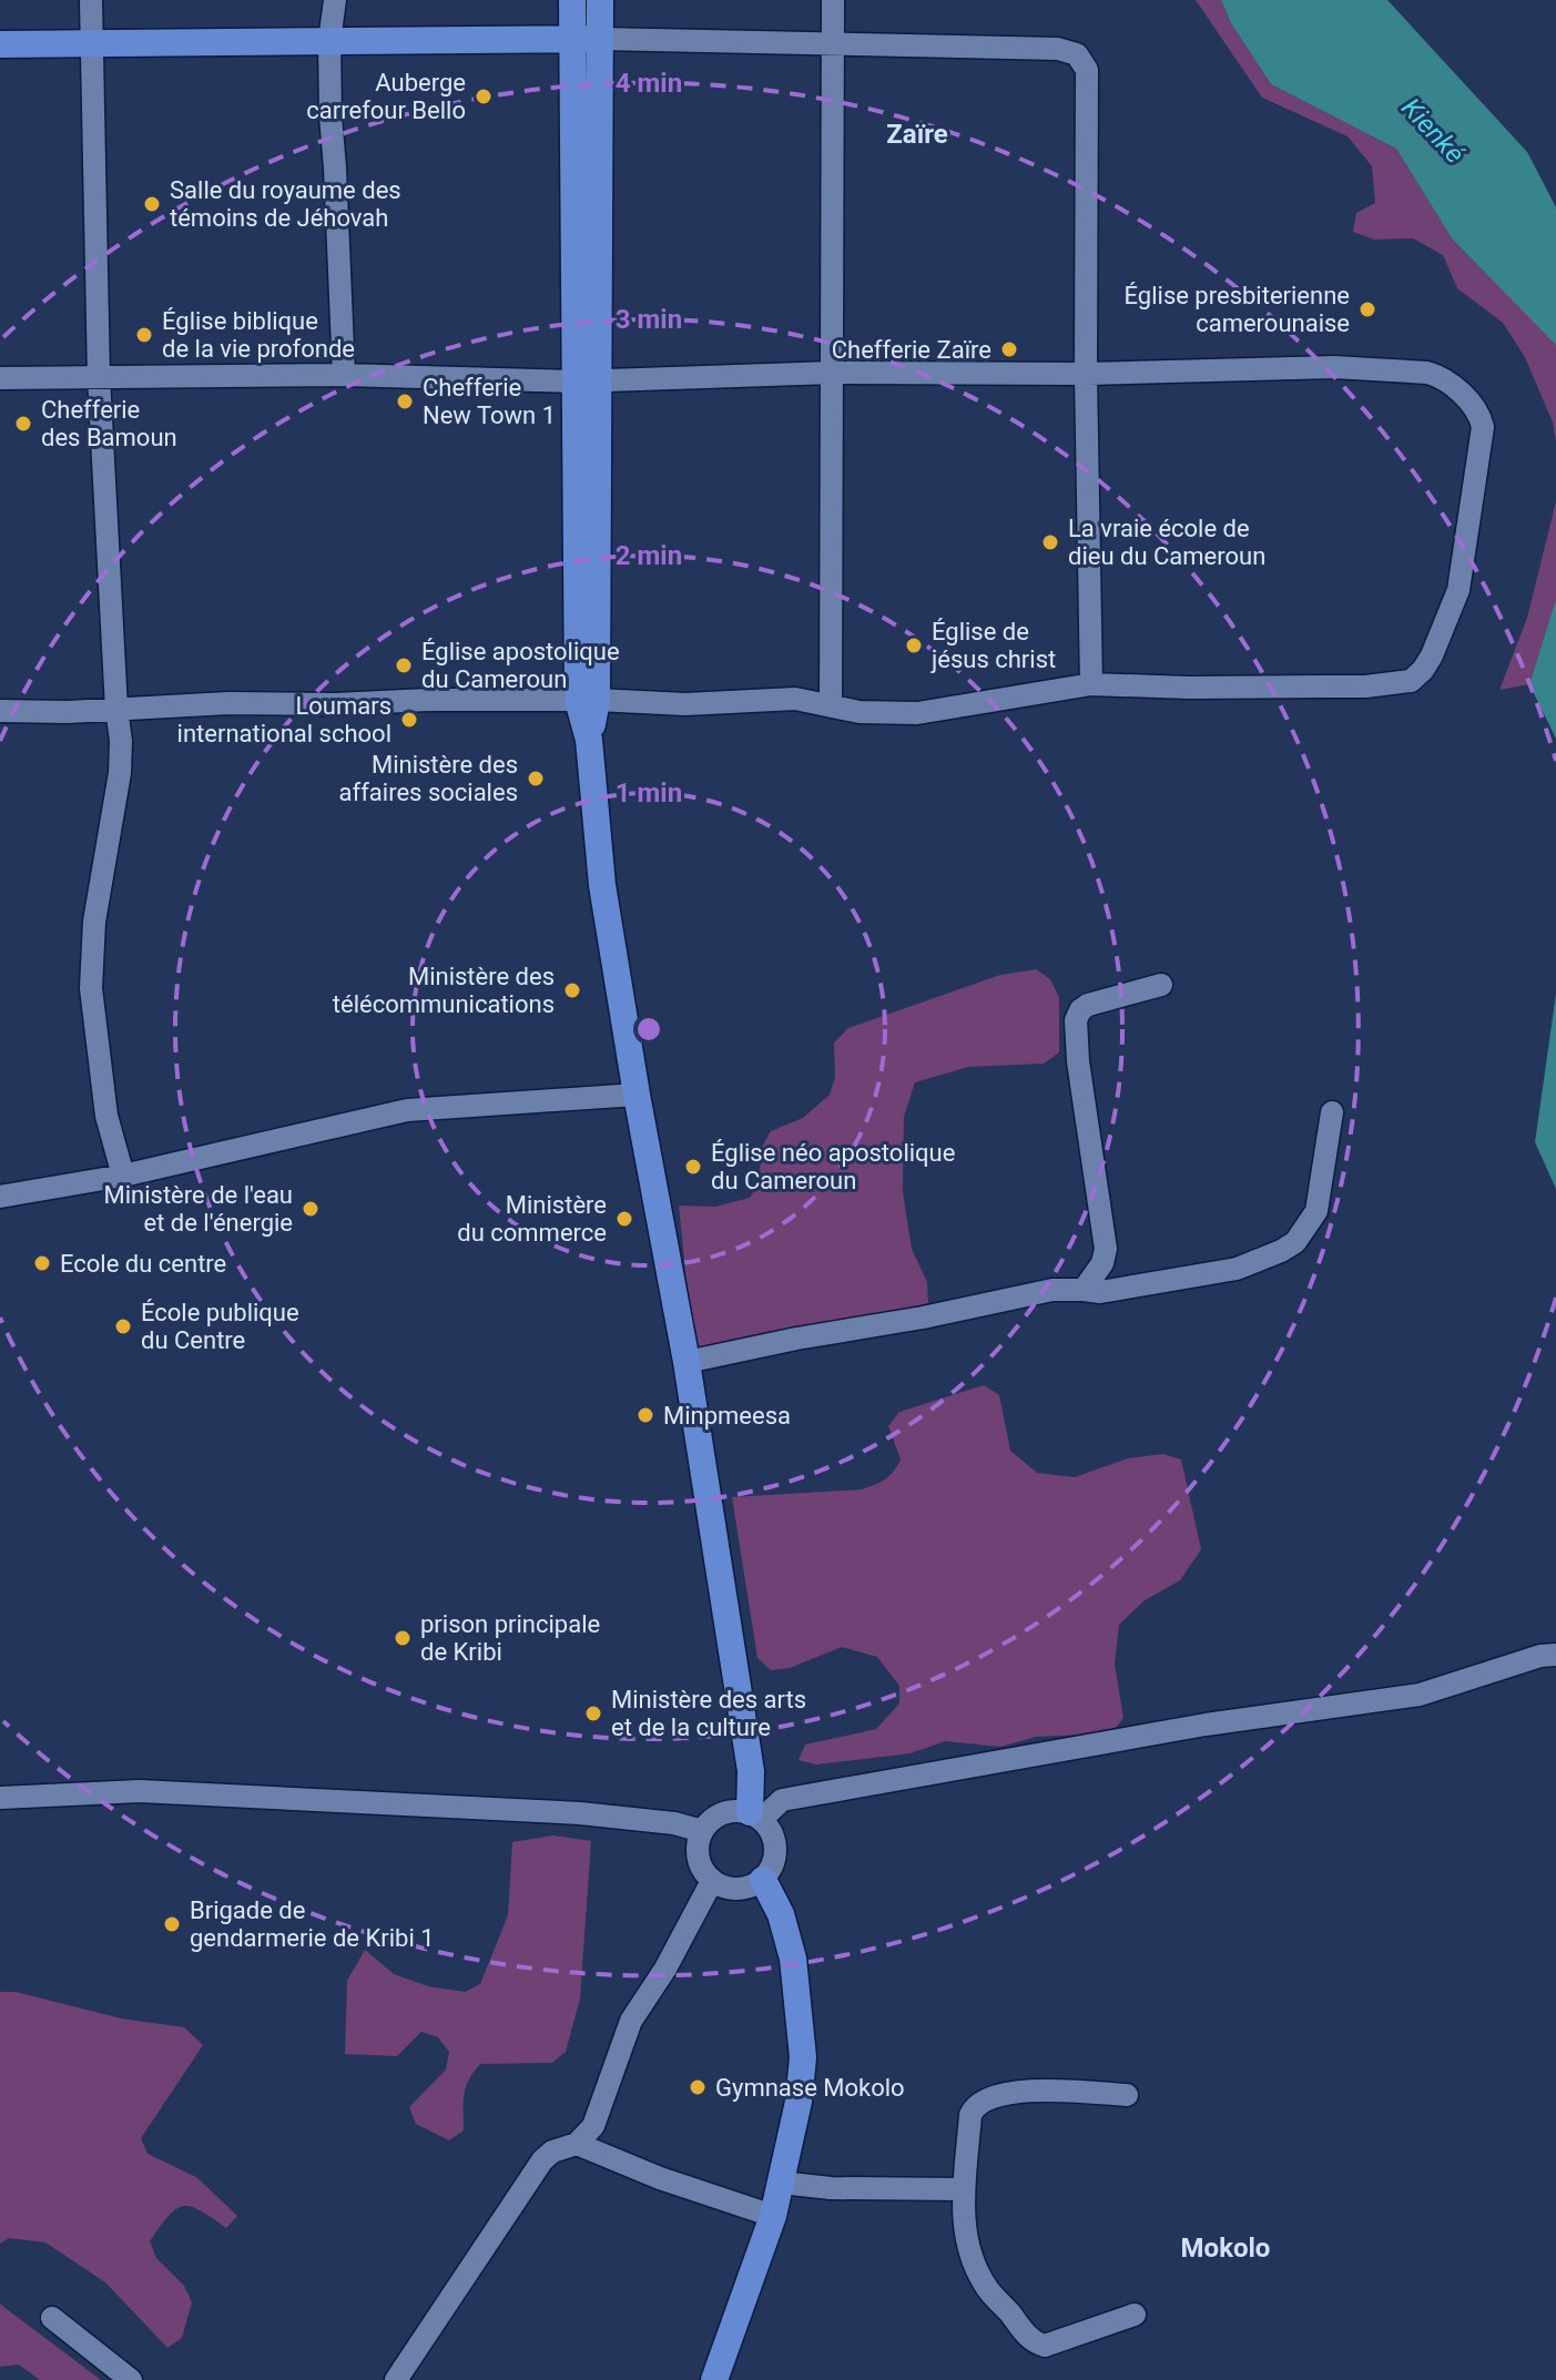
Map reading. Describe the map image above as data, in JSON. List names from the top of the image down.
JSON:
{
  "districts": ["Zaïre", "Mokolo"],
  "water": ["Kienké"],
  "places": [
    "Auberge carrefour Bello",
    "Salle du royaume des témoins de Jéhovah",
    "Église presbiterienne camerounaise",
    "Église biblique de la vie profonde",
    "Chefferie Zaïre",
    "Chefferie New Town 1",
    "Chefferie des Bamoun",
    "La vraie école de dieu du Cameroun",
    "Église de jésus christ",
    "Église apostolique du Cameroun",
    "Loumars international school",
    "Ministère des affaires sociales",
    "Ministère des télécommunications",
    "Église néo apostolique du Cameroun",
    "Ministère de l'eau et de l'énergie",
    "Ministère du commerce",
    "Ecole du centre",
    "École publique du Centre",
    "Minpmeesa",
    "prison principale de Kribi",
    "Ministère des arts et de la culture",
    "Brigade de gendarmerie de Kribi 1",
    "Gymnase Mokolo"
  ],
  "rings": [
    "4 min",
    "3 min",
    "2 min",
    "1 min"
  ]
}
